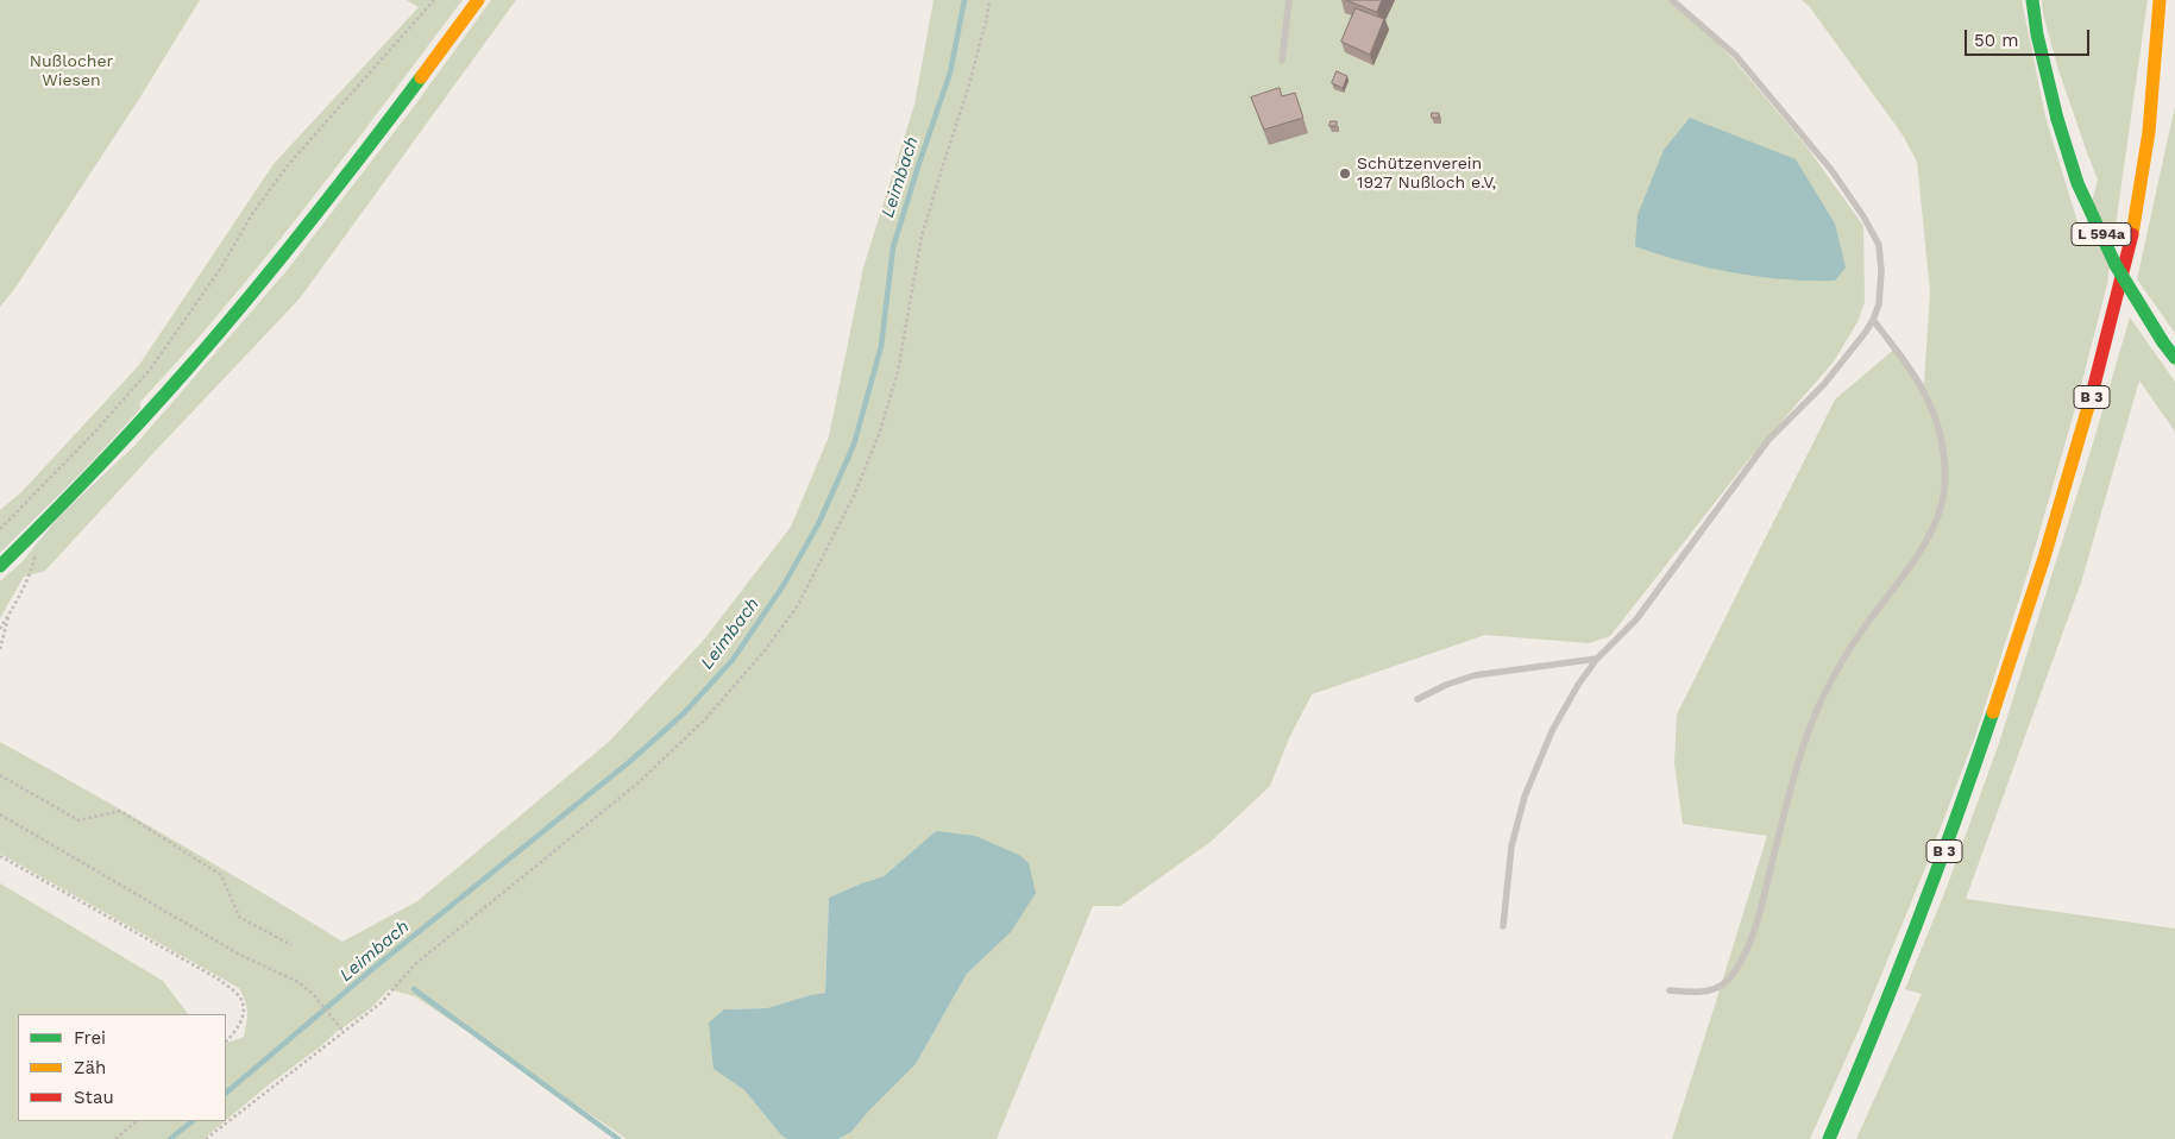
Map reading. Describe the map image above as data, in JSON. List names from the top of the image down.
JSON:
{
  "streets": {
    "main road": ["L 594a", "B 3"]
  },
  "water": ["Leimbach"],
  "parks": ["Nußlocher Wiesen"],
  "places": ["Schützenverein 1927 Nußloch e.V,"],
  "legend": ["Frei", "Zäh", "Stau"],
  "scale_bar": "50 m"
}
